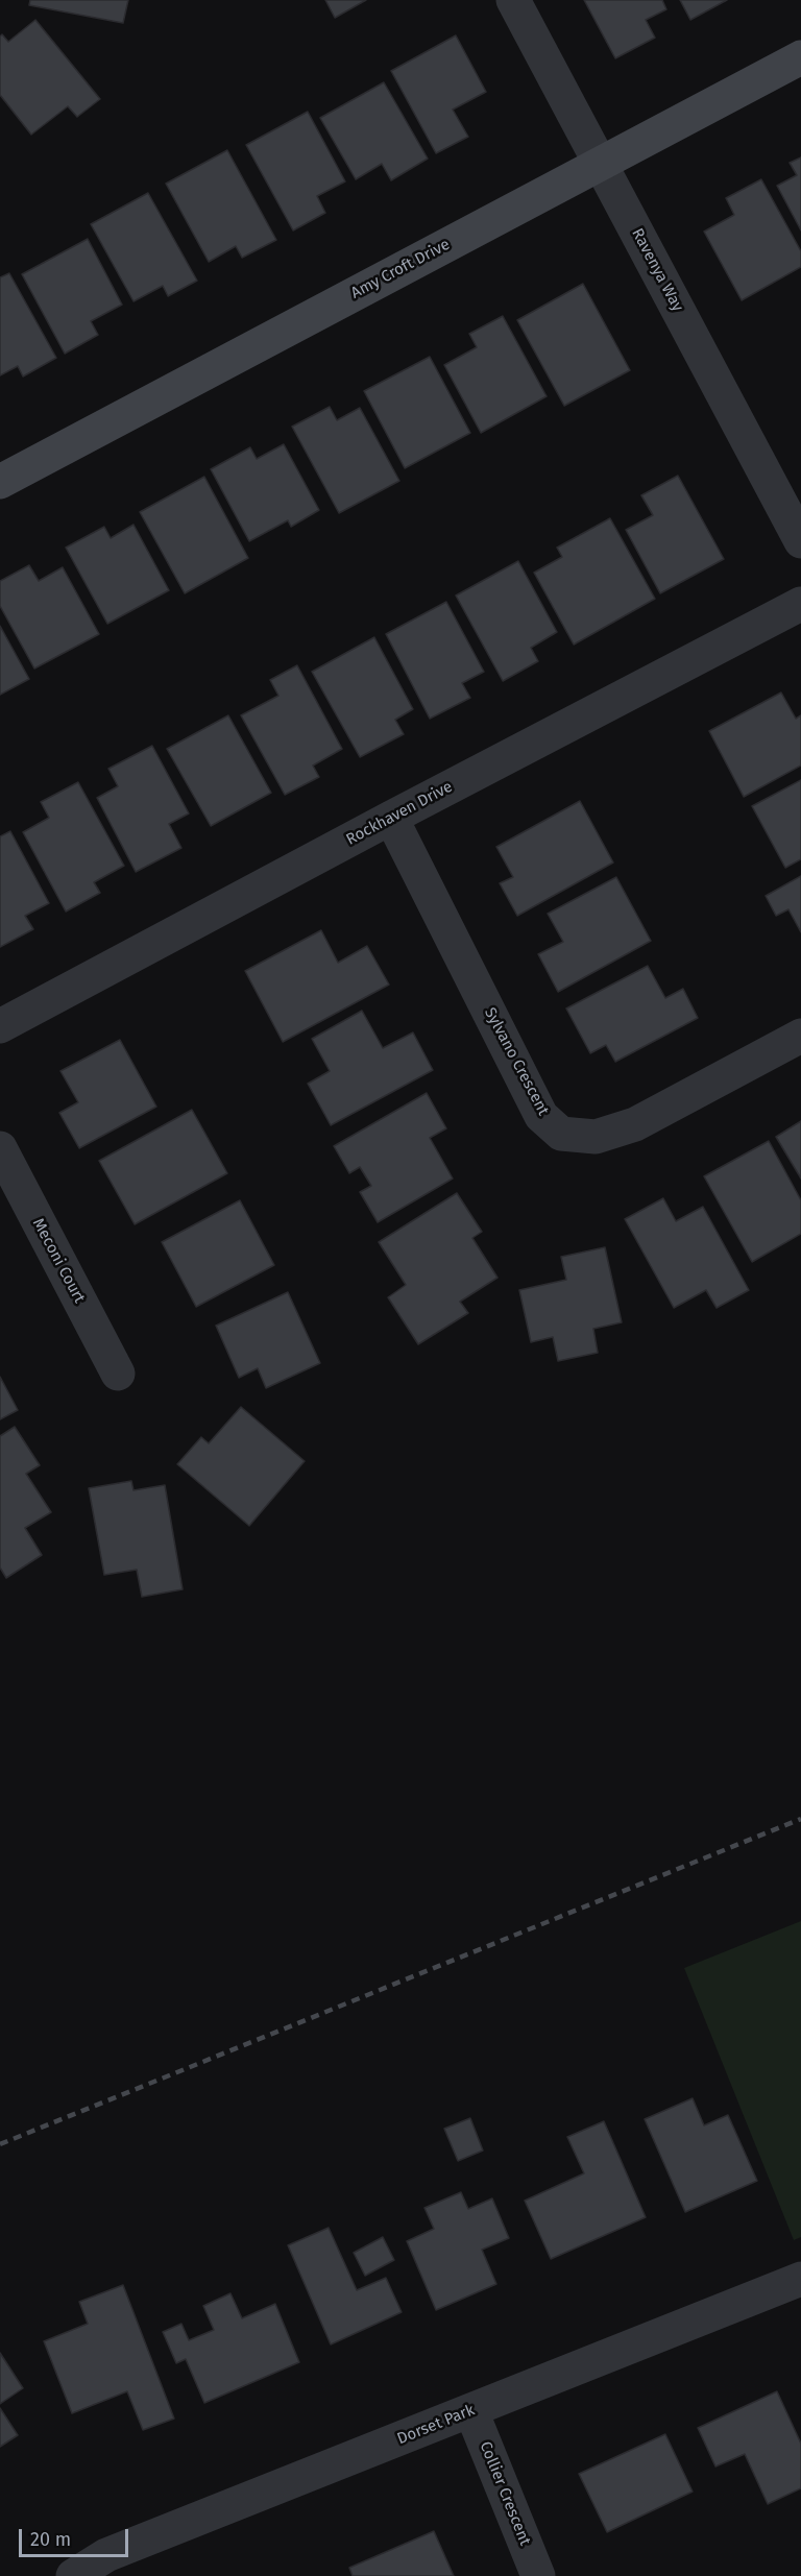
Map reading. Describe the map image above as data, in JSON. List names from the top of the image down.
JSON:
{
  "streets": {
    "street": [
      "Amy Croft Drive",
      "Ravenya Way",
      "Rockhaven Drive",
      "Sylvano Crescent",
      "Meconi Court",
      "Dorset Park",
      "Collier Crescent"
    ]
  },
  "crossings": [
    ["Amy Croft Drive", "Ravenya Way"],
    ["Rockhaven Drive", "Sylvano Crescent"],
    ["Dorset Park", "Collier Crescent"]
  ],
  "scale_bar": "20 m"
}
